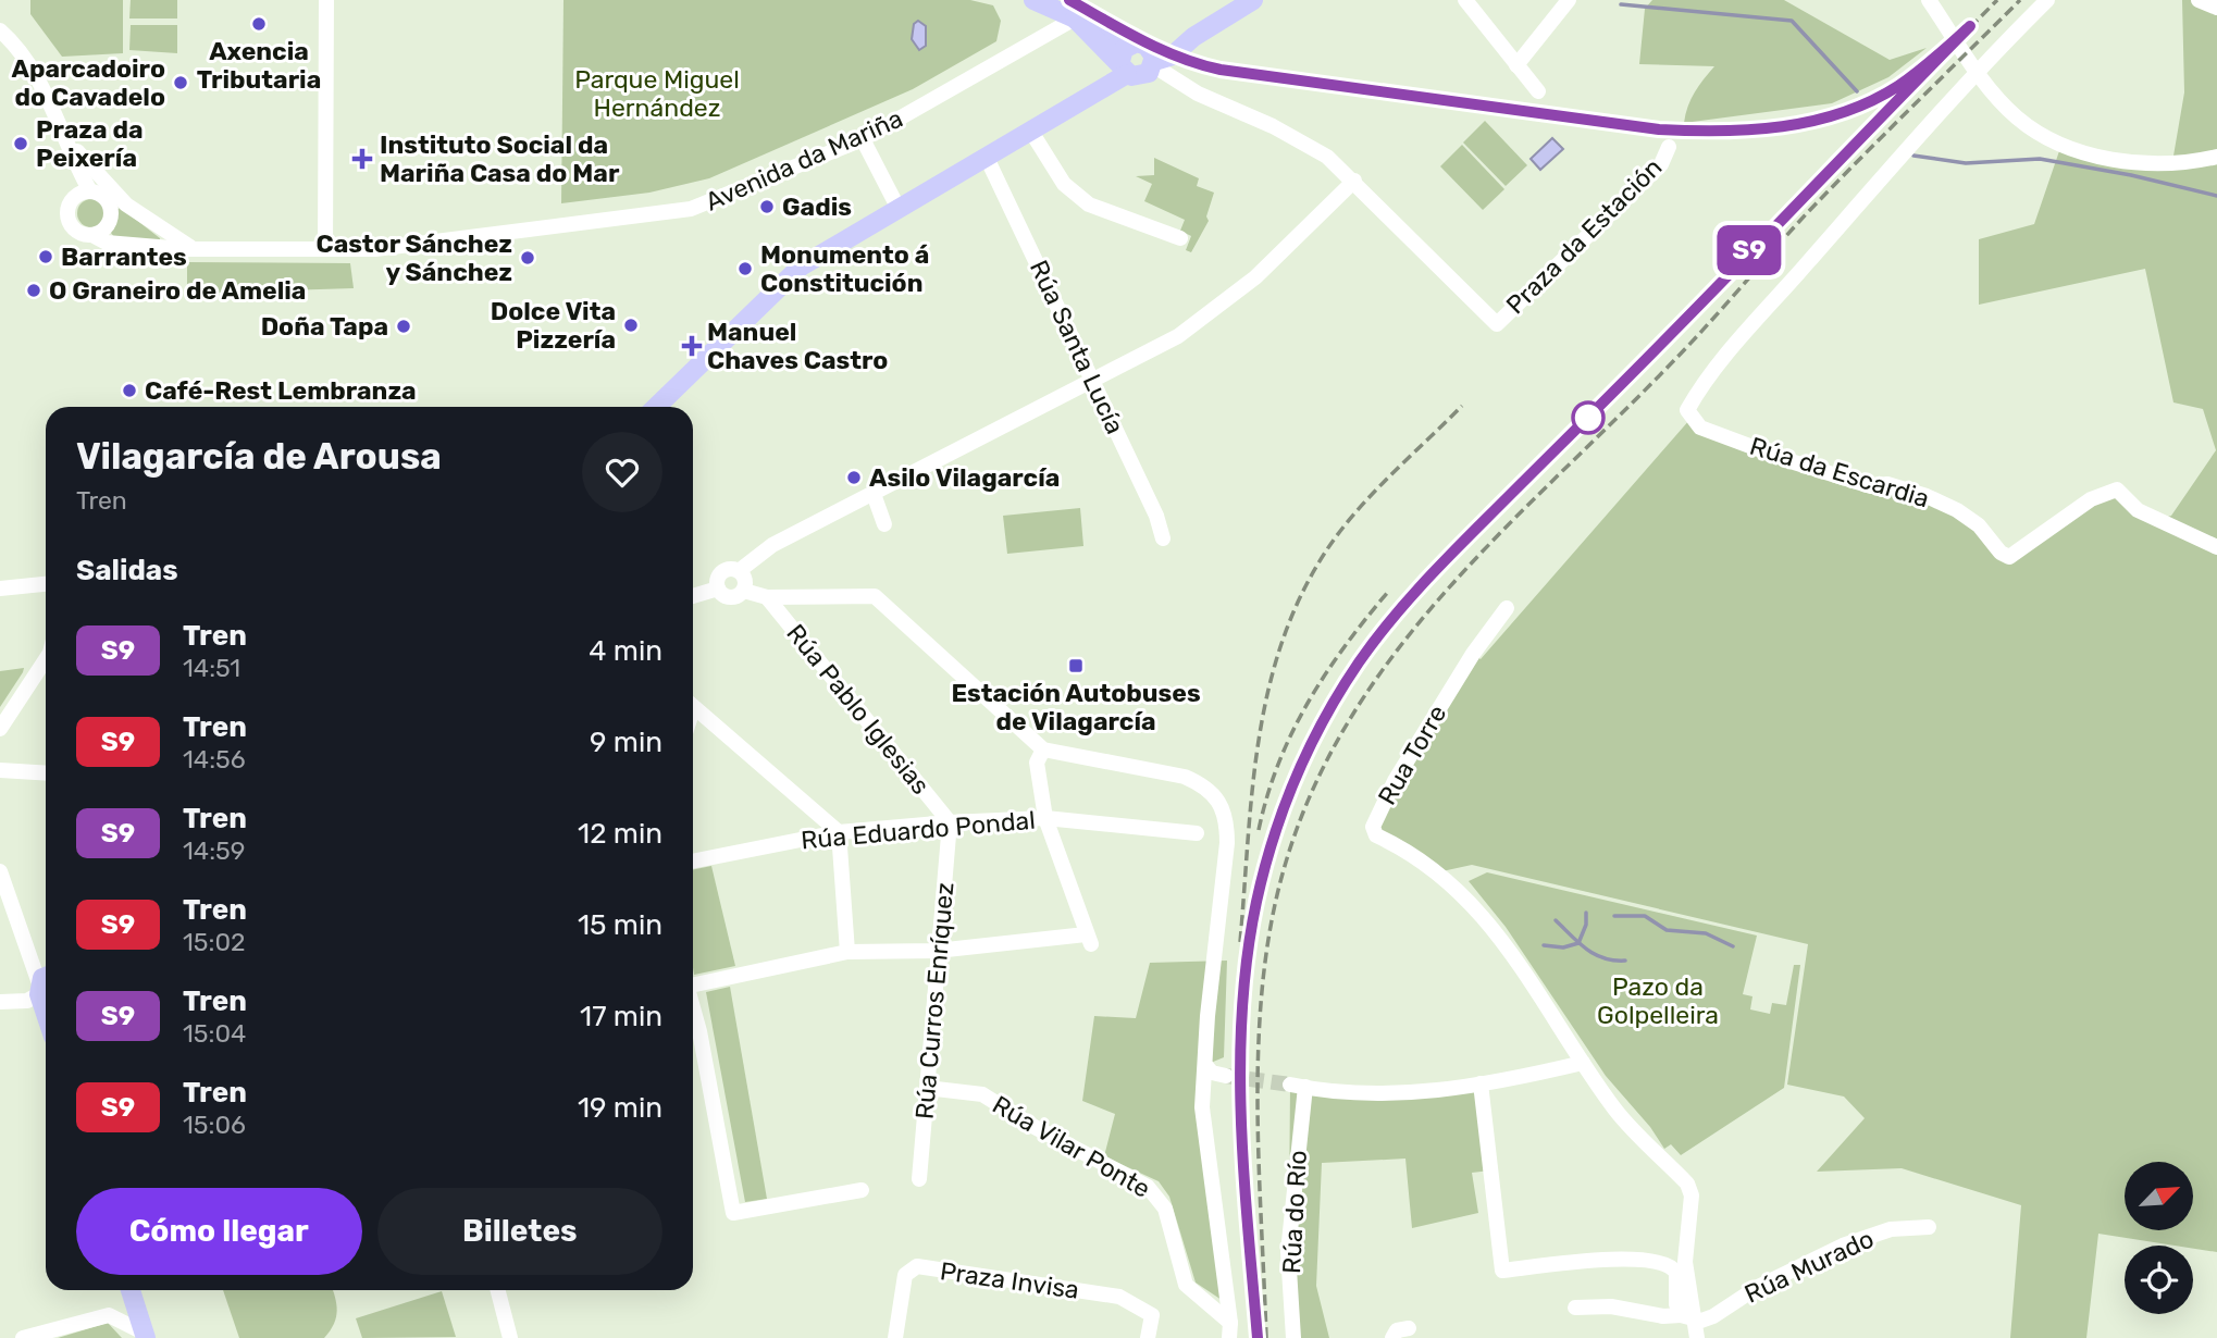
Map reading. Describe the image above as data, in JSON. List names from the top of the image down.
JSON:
{
  "streets": {
    "street": [
      "Avenida da Mariña",
      "Praza da Estación",
      "Rúa Santa Lucía",
      "Rúa da Escardia",
      "Rúa Pablo Iglesias",
      "Rua Torre",
      "Rúa Eduardo Pondal",
      "Rúa Curros Enríquez",
      "Rúa Vilar Ponte",
      "Rúa do Río",
      "Rúa Murado",
      "Praza Invisa"
    ]
  },
  "crossings": [
    ["Rúa Pablo Iglesias", "Rúa Eduardo Pondal"],
    ["Rúa Pablo Iglesias", "Rúa Curros Enríquez"],
    ["Rúa Eduardo Pondal", "Rúa Curros Enríquez"],
    ["Rúa Curros Enríquez", "Rúa Vilar Ponte"]
  ],
  "parks": ["Parque Miguel Hernández", "Pazo da Golpelleira"],
  "places": {
    "other": [
      "Axencia Tributaria",
      "Aparcadoiro do Cavadelo",
      "Praza da Peixería",
      "Gadis",
      "Barrantes",
      "Castor Sánchez y Sánchez",
      "Monumento á Constitución",
      "O Graneiro de Amelia",
      "Dolce Vita Pizzería",
      "Doña Tapa",
      "Café-Rest Lembranza",
      "Asilo Vilagarcía"
    ],
    "health": ["Instituto Social da Mariña Casa do Mar", "Manuel Chaves Castro"],
    "transit": ["Estación Autobuses de Vilagarcía"]
  },
  "north": "top right",
  "page": {
    "on_map": "S9",
    "heading": [
      ["Vilagarcía de Arousa", "Tren"],
      "Salidas"
    ],
    "list": [
      {
        "mark": "S9",
        "name": "Tren",
        "note": "14:51",
        "value": "4 min"
      },
      {
        "mark": "S9",
        "name": "Tren",
        "note": "14:56",
        "value": "9 min"
      },
      {
        "mark": "S9",
        "name": "Tren",
        "note": "14:59",
        "value": "12 min"
      },
      {
        "mark": "S9",
        "name": "Tren",
        "note": "15:02",
        "value": "15 min"
      },
      {
        "mark": "S9",
        "name": "Tren",
        "note": "15:04",
        "value": "17 min"
      },
      {
        "mark": "S9",
        "name": "Tren",
        "note": "15:06",
        "value": "19 min"
      }
    ],
    "buttons": ["Cómo llegar", "Billetes"]
  }
}
